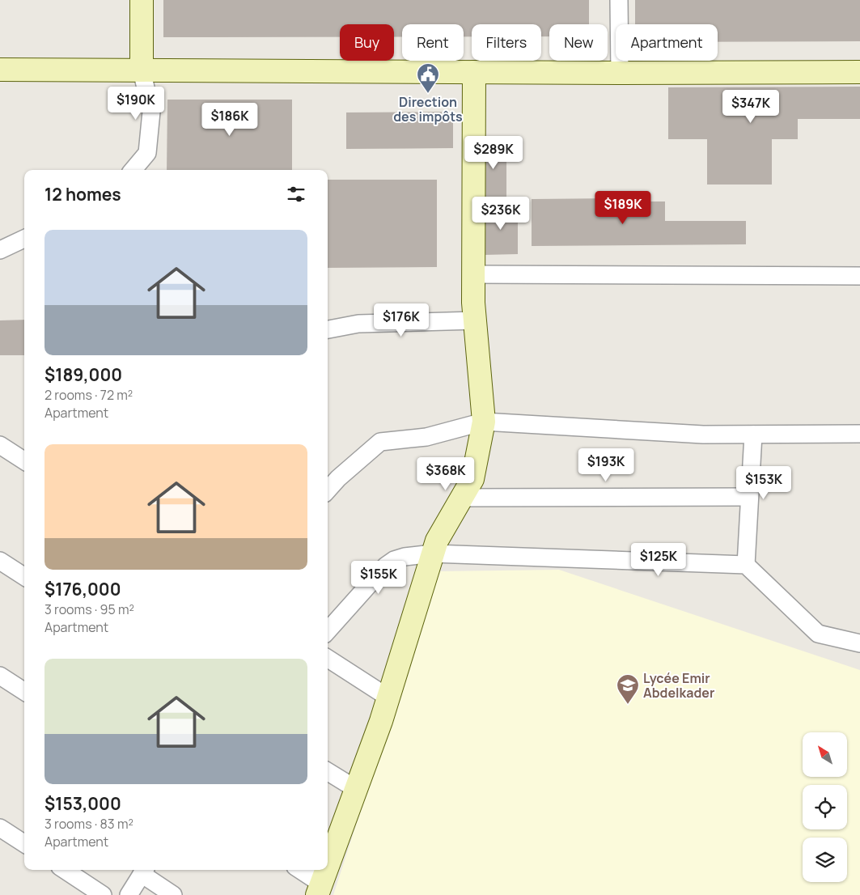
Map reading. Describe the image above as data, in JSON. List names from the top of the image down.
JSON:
{
  "places": {
    "public building": ["Direction des impôts"],
    "school or university": ["Lycée Emir Abdelkader"]
  },
  "north": "top left",
  "page": {
    "chip": [
      "Buy",
      "Rent",
      "Filters",
      "New",
      "Apartment"
    ],
    "price": [
      "$190K",
      "$347K",
      "$186K",
      "$289K",
      "$189K",
      "$236K",
      "$176K",
      "$193K",
      "$368K",
      "$153K",
      "$125K",
      "$155K"
    ],
    "heading": "12 homes",
    "list": [
      {
        "name": "$189,000",
        "note": "2 rooms · 72 m² · Apartment"
      },
      {
        "name": "$176,000",
        "note": "3 rooms · 95 m² · Apartment"
      },
      {
        "name": "$153,000",
        "note": "3 rooms · 83 m² · Apartment"
      }
    ]
  }
}
